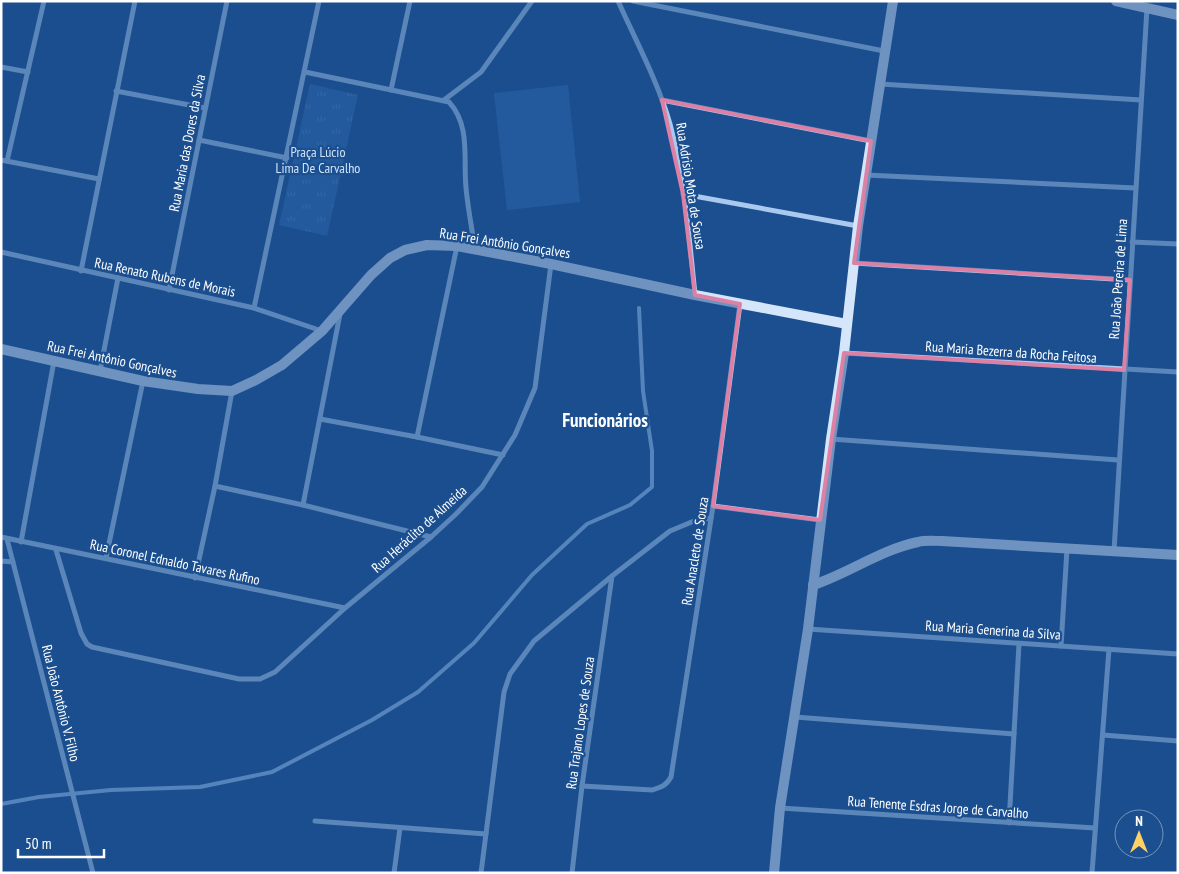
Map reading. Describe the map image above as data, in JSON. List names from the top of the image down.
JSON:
{
  "streets": {
    "street": [
      "Rua Maria das Dores da Silva",
      "Rua Adrisio Mota de Sousa",
      "Rua Frei Antônio Gonçalves",
      "Rua Renato Rubens de Morais",
      "Rua João Pereira de Lima",
      "Rua Maria Bezerra da Rocha Feitosa",
      "Rua Heráclito de Almeida",
      "Rua Anacleto de Souza",
      "Rua Coronel Ednaldo Tavares Rufino",
      "Rua Maria Generina da Silva",
      "Rua João Antônio V. Filho",
      "Rua Trajano Lopes de Souza",
      "Rua Tenente Esdras Jorge de Carvalho"
    ]
  },
  "crossings": [
    ["Rua Maria das Dores da Silva", "Rua Renato Rubens de Morais"],
    ["Rua Adrisio Mota de Sousa", "Rua Frei Antônio Gonçalves"],
    ["Rua Frei Antônio Gonçalves", "Rua Renato Rubens de Morais"],
    ["Rua Frei Antônio Gonçalves", "Rua Heráclito de Almeida"],
    ["Rua Frei Antônio Gonçalves", "Rua Anacleto de Souza"],
    ["Rua João Pereira de Lima", "Rua Maria Bezerra da Rocha Feitosa"],
    ["Rua Heráclito de Almeida", "Rua Coronel Ednaldo Tavares Rufino"],
    ["Rua Anacleto de Souza", "Rua Trajano Lopes de Souza"],
    ["Rua Coronel Ednaldo Tavares Rufino", "Rua João Antônio V. Filho"]
  ],
  "districts": ["Funcionários"],
  "parks": ["Praça Lúcio Lima De Carvalho"],
  "scale_bar": "50 m",
  "north": "top"
}
